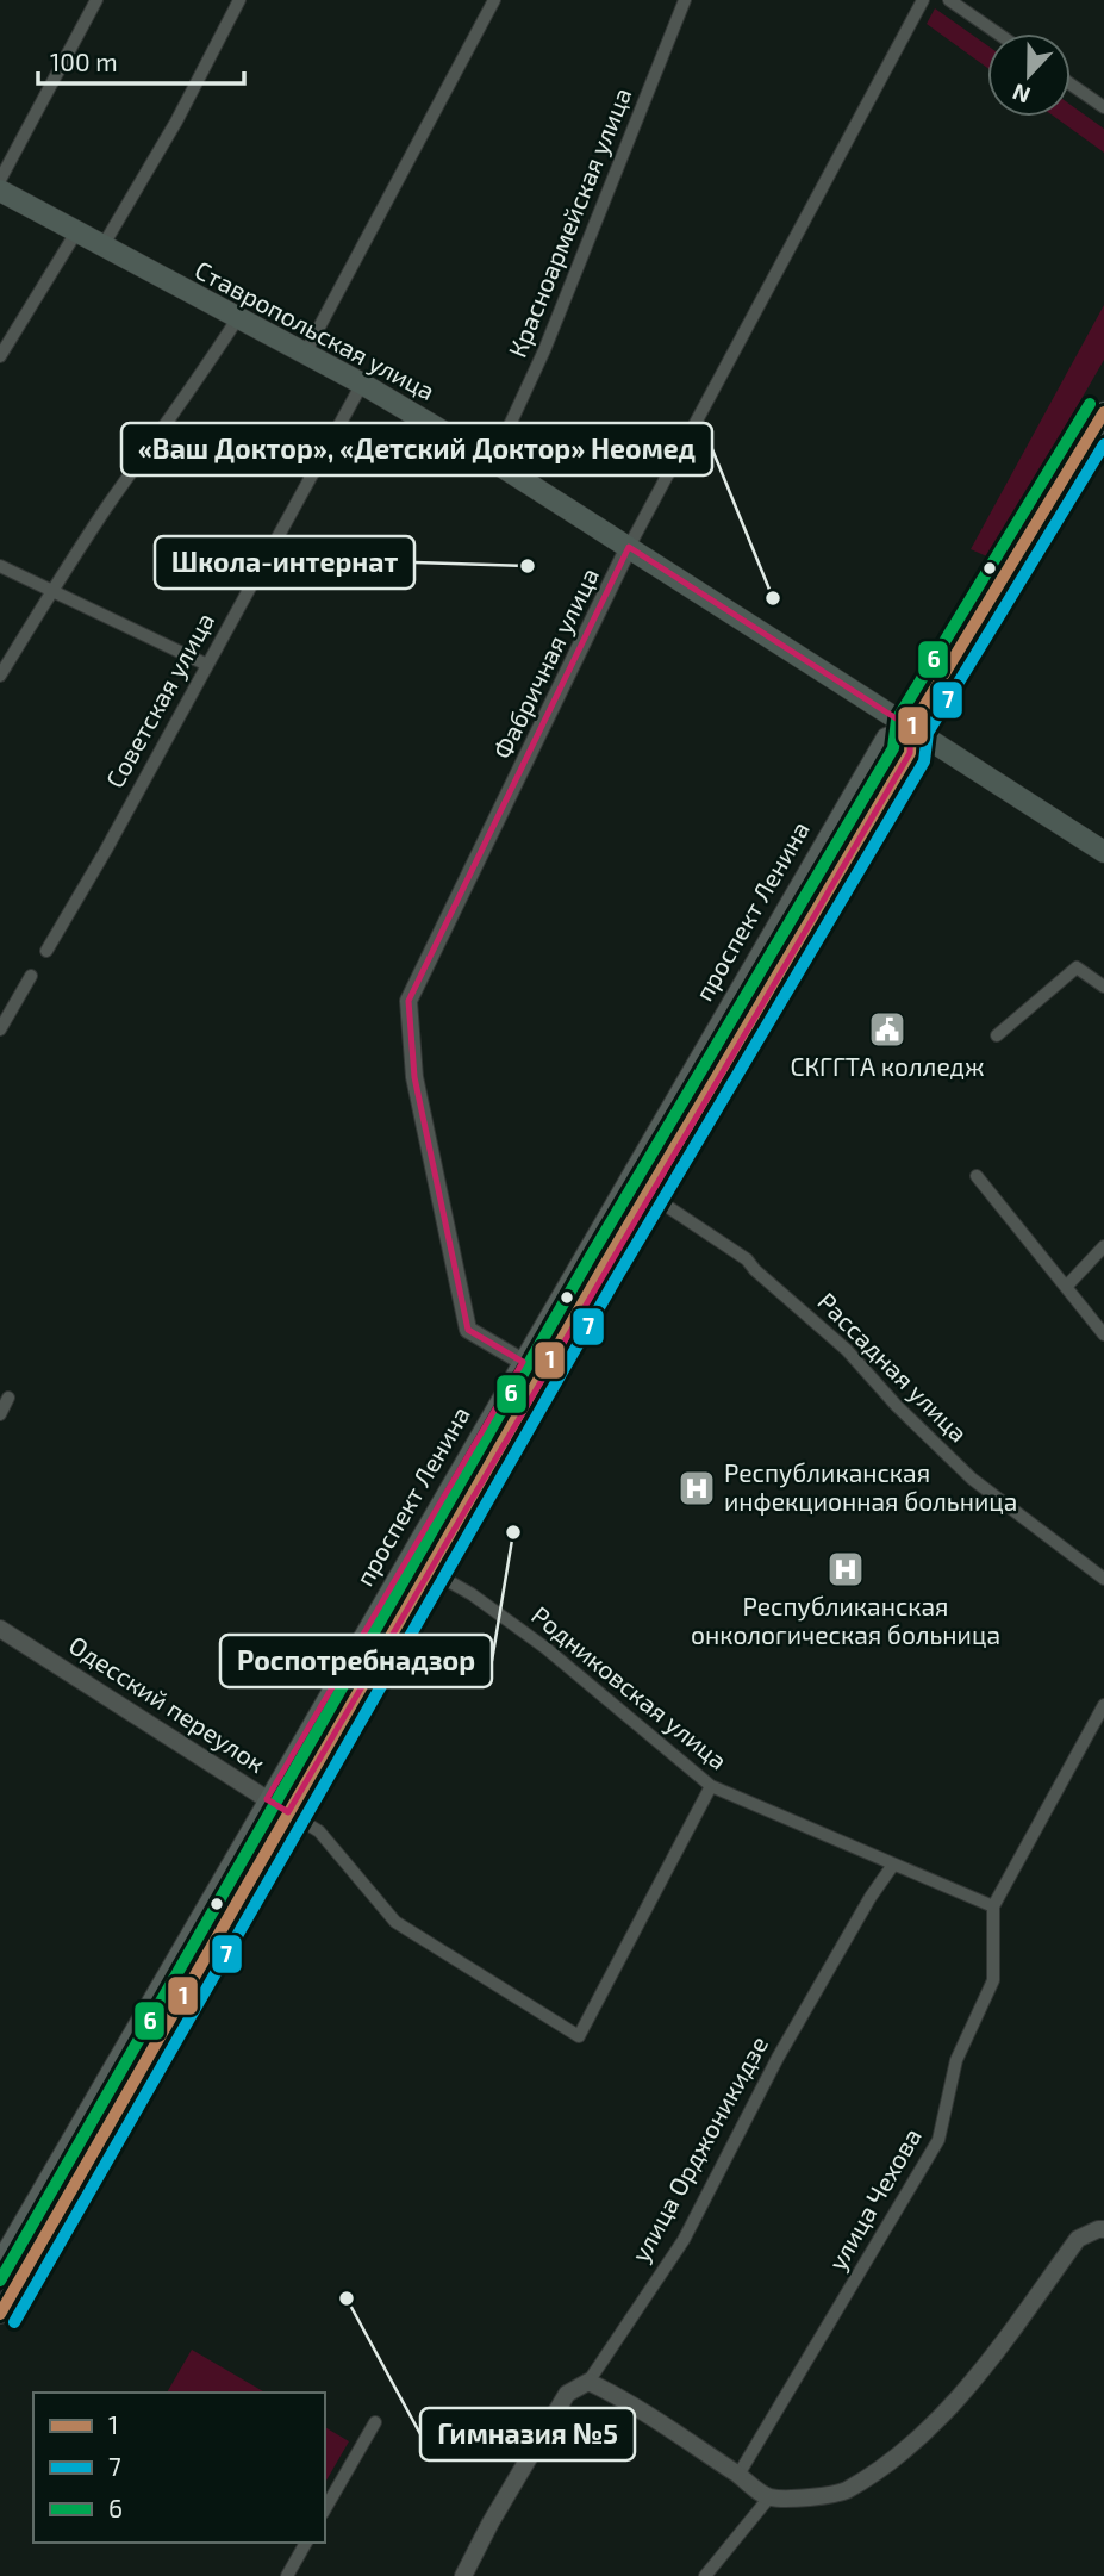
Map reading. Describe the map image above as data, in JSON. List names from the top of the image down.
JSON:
{
  "streets": {
    "highway": ["Ставропольская улица"],
    "main road": ["проспект Ленина"],
    "street": [
      "Красноармейская улица",
      "Фабричная улица",
      "Советская улица",
      "Рассадная улица",
      "Родниковская улица",
      "Одесский переулок",
      "улица Орджоникидзе",
      "улица Чехова"
    ]
  },
  "crossings": [
    ["Красноармейская улица", "Ставропольская улица"],
    ["Ставропольская улица", "Фабричная улица"],
    ["Ставропольская улица", "Советская улица"],
    ["Ставропольская улица", "проспект Ленина"],
    ["Фабричная улица", "проспект Ленина"],
    ["проспект Ленина", "Рассадная улица"],
    ["проспект Ленина", "Родниковская улица"],
    ["проспект Ленина", "Одесский переулок"],
    ["Родниковская улица", "Одесский переулок"],
    ["Родниковская улица", "улица Орджоникидзе"],
    ["Родниковская улица", "улица Чехова"]
  ],
  "places": {
    "other": [
      "Школа-интернат",
      "«Ваш Доктор», «Детский Доктор» Неомед",
      "Роспотребнадзор",
      "Гимназия №5"
    ],
    "public building": ["СКГГТА колледж"],
    "hospital": ["Республиканская инфекционная больница", "Республиканская онкологическая больница"]
  },
  "lines": ["transit line 6", "transit line 1", "transit line 7"],
  "legend": ["1", "7", "6"],
  "scale_bar": "100 m",
  "north": "bottom"
}
